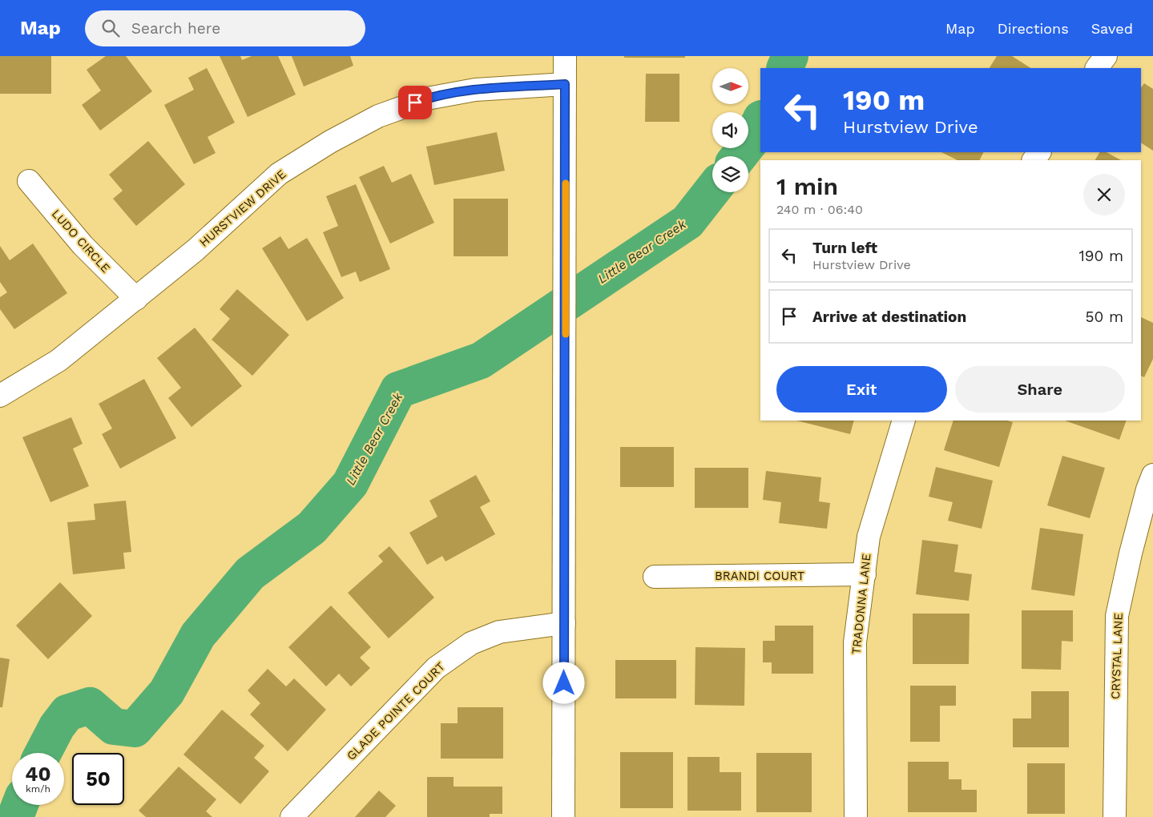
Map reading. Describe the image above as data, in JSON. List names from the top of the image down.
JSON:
{
  "streets": {
    "street": [
      "HURSTVIEW DRIVE",
      "LUDO CIRCLE",
      "BRANDI COURT",
      "TRADONNA LANE",
      "CRYSTAL LANE",
      "GLADE POINTE COURT"
    ]
  },
  "crossings": [
    ["HURSTVIEW DRIVE", "LUDO CIRCLE"],
    ["BRANDI COURT", "TRADONNA LANE"]
  ],
  "water": ["Little Bear Creek"],
  "north": "right",
  "page": {
    "header": "Map",
    "search": "Search here",
    "nav": ["Map", "Directions", "Saved"],
    "turn": ["190 m", "Hurstview Drive"],
    "heading": ["1 min", "240 m · 06:40"],
    "list": [
      {
        "name": "Turn left",
        "note": "Hurstview Drive",
        "value": "190 m"
      },
      {
        "name": "Arrive at destination",
        "value": "50 m"
      }
    ],
    "buttons": ["Exit", "Share"],
    "speed": "40 km/h",
    "limit": "50"
  }
}
